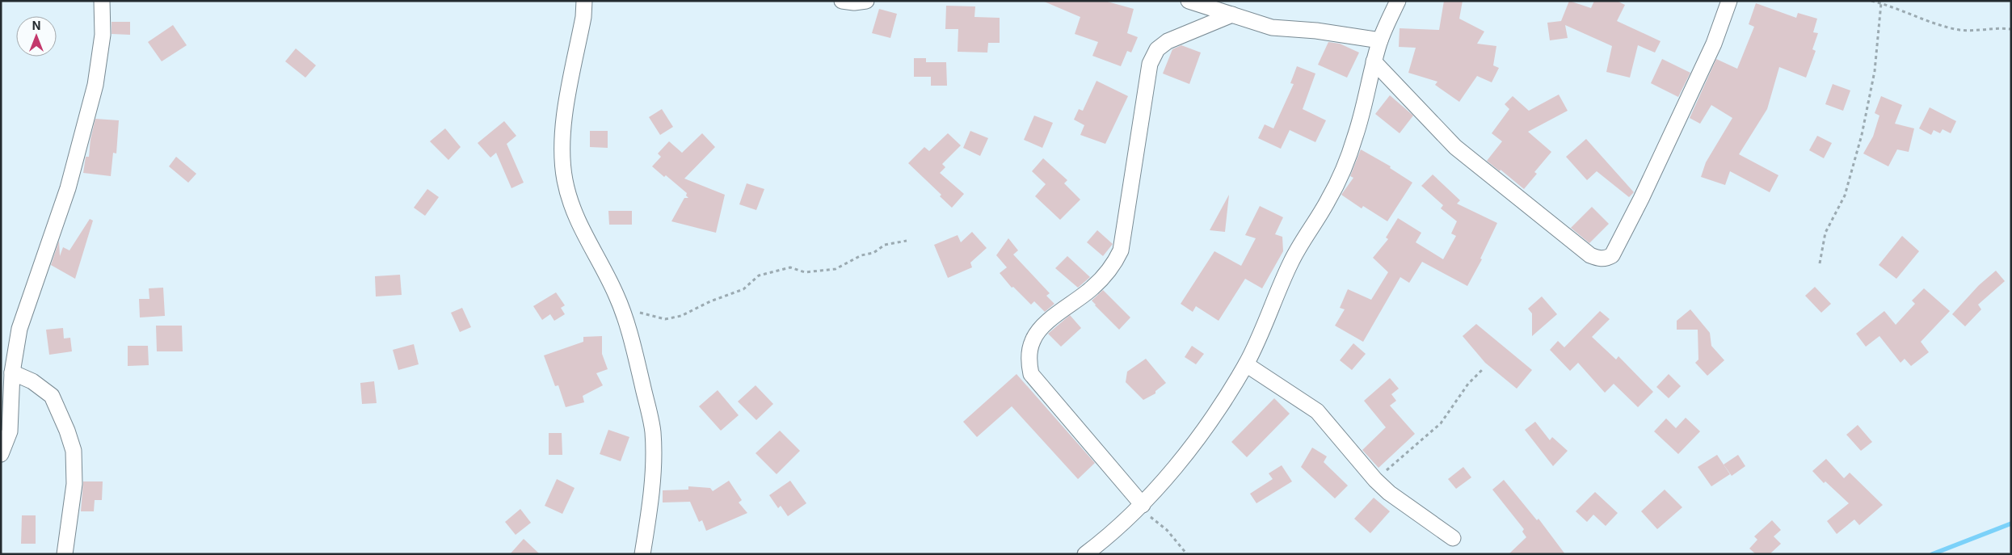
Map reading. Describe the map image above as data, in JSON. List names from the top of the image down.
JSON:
{
  "north": "top"
}
